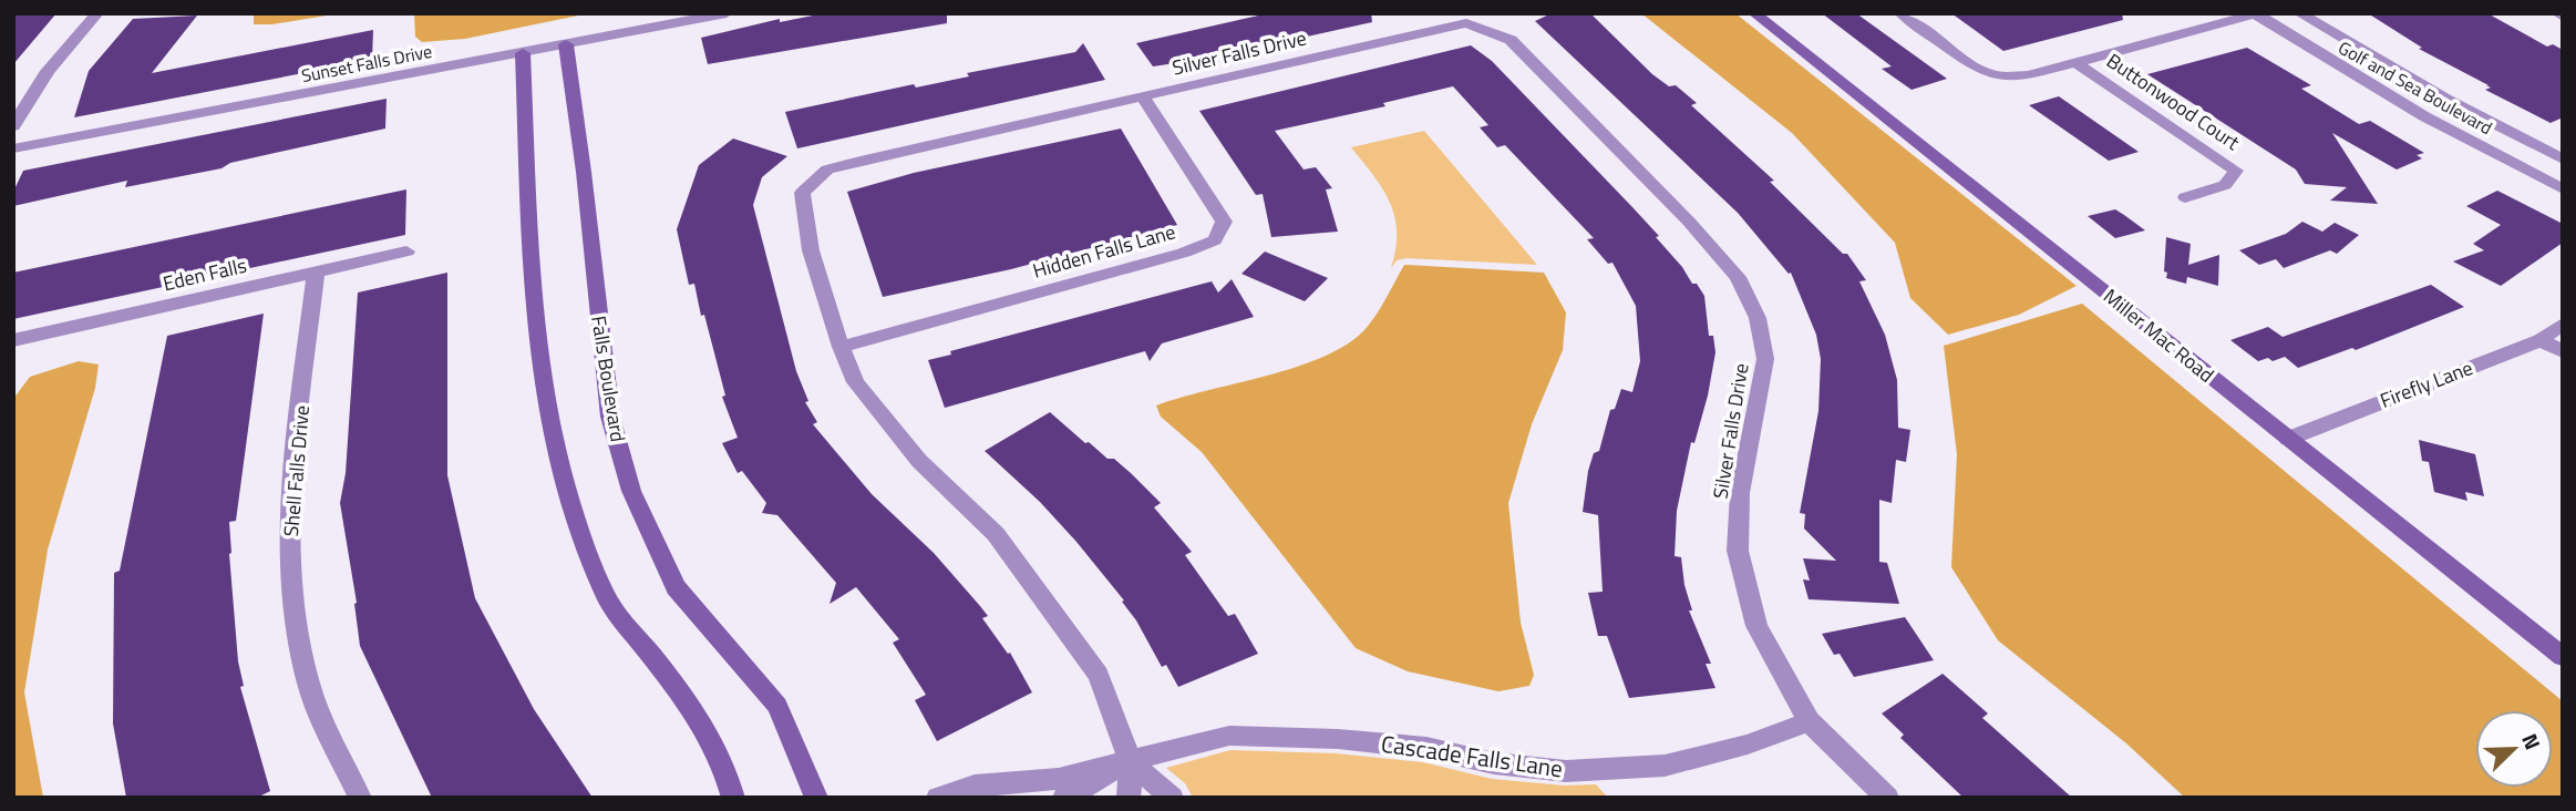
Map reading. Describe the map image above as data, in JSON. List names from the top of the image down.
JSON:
{
  "streets": {
    "street": [
      "Silver Falls Drive",
      "Sunset Falls Drive",
      "Golf and Sea Boulevard",
      "Buttonwood Court",
      "Hidden Falls Lane",
      "Eden Falls",
      "Miller Mac Road",
      "Falls Boulevard",
      "Firefly Lane",
      "Shell Falls Drive",
      "Cascade Falls Lane"
    ]
  },
  "crossings": [
    ["Silver Falls Drive", "Hidden Falls Lane"],
    ["Silver Falls Drive", "Cascade Falls Lane"],
    ["Sunset Falls Drive", "Falls Boulevard"],
    ["Eden Falls", "Shell Falls Drive"],
    ["Miller Mac Road", "Firefly Lane"]
  ],
  "north": "top right"
}
